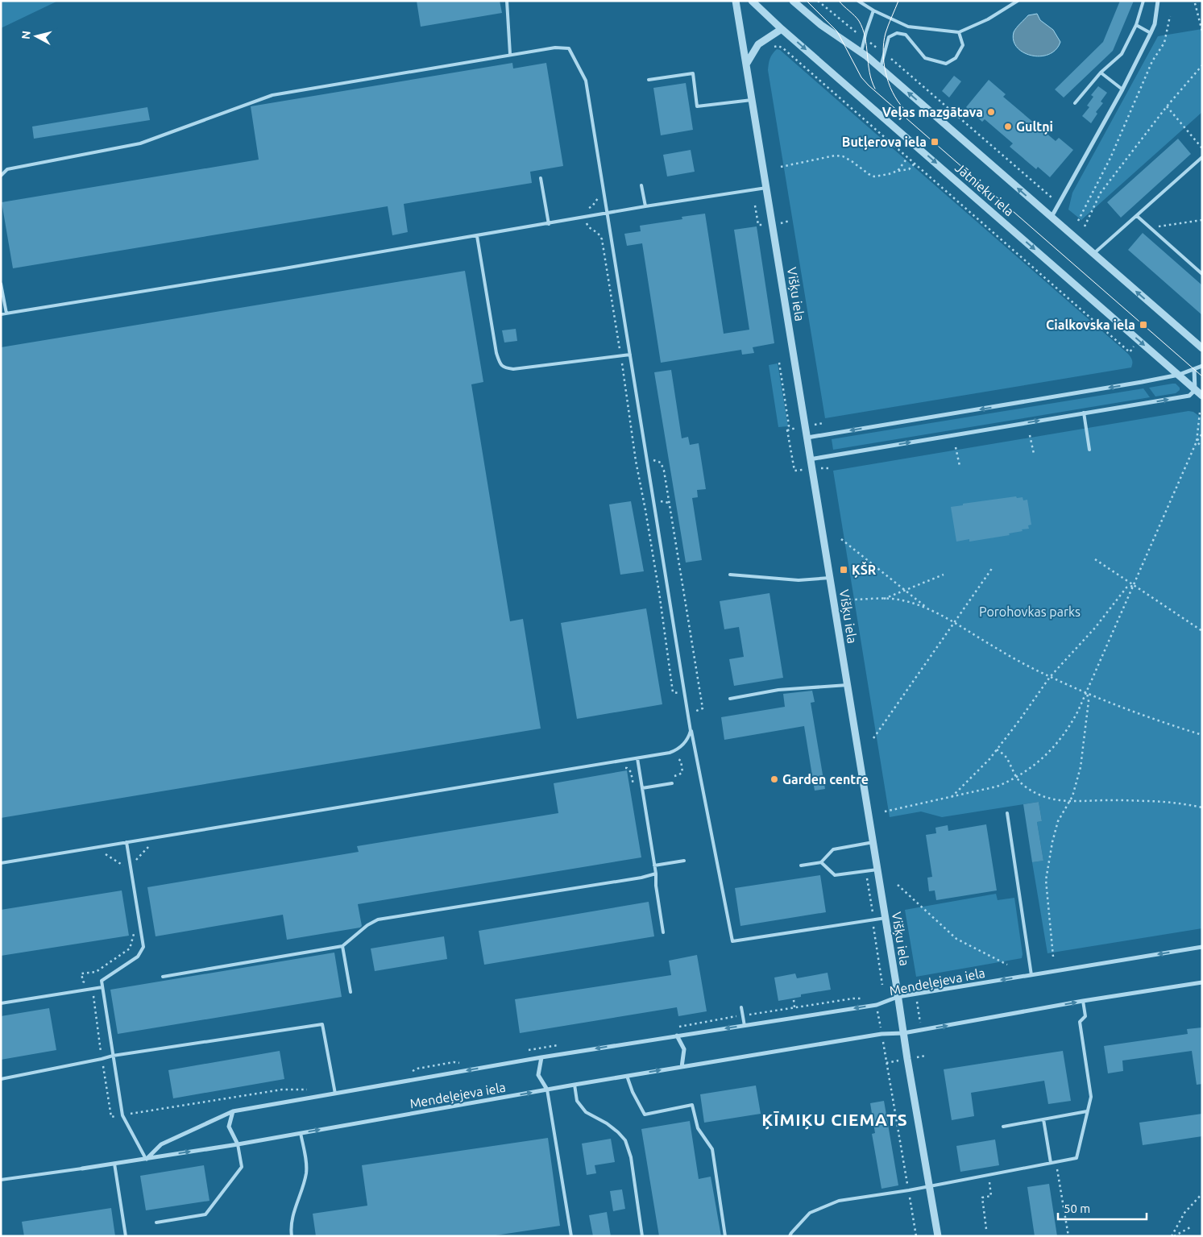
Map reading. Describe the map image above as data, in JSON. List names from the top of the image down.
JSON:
{
  "streets": {
    "street": ["Jātnieku iela", "Višķu iela", "Mendeļejeva iela"]
  },
  "crossings": [
    ["Višķu iela", "Mendeļejeva iela"]
  ],
  "districts": ["ĶĪMIĶU CIEMATS"],
  "parks": ["Porohovkas parks"],
  "places": {
    "other": ["Veļas mazgātava", "Gultņi", "Garden centre"],
    "transit": ["Butļerova iela", "Cialkovska iela", "ĶŠR"]
  },
  "scale_bar": "50 m",
  "north": "left"
}
